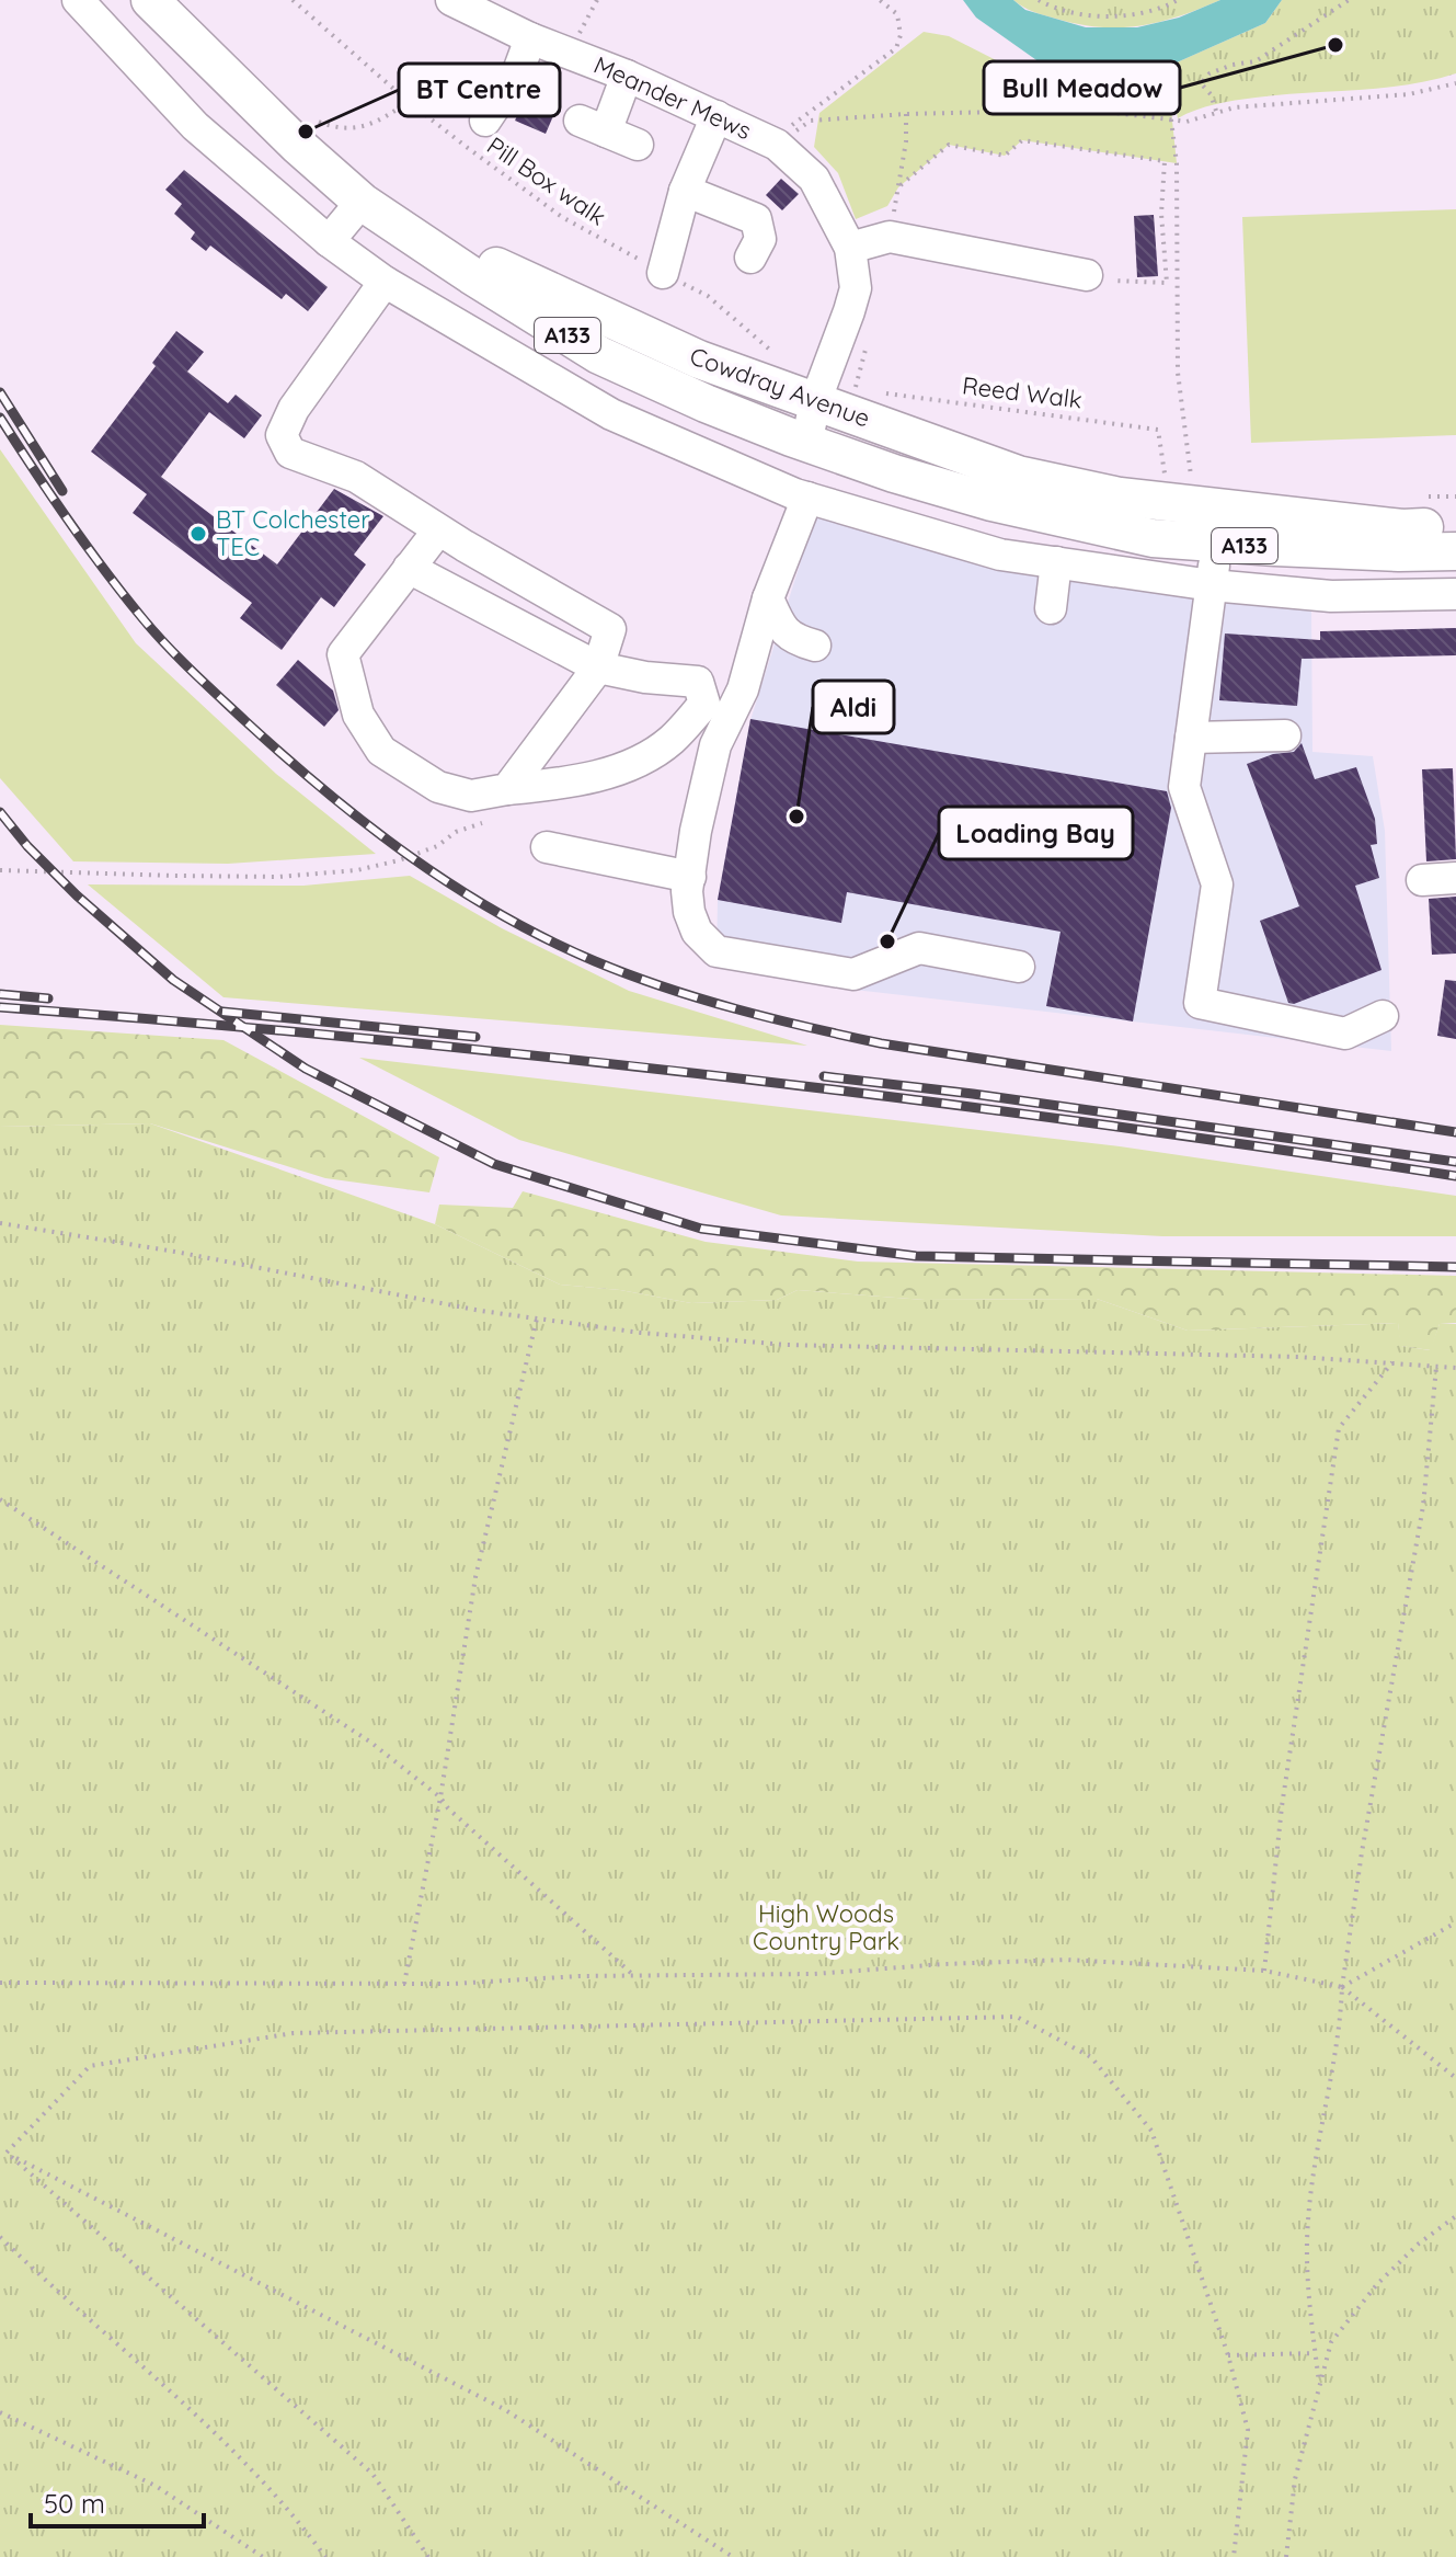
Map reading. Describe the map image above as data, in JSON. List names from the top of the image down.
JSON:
{
  "streets": {
    "main road": ["A133", "Cowdray Avenue"],
    "street": ["Meander Mews"],
    "path": ["Pill Box walk", "Reed Walk"]
  },
  "crossings": [
    ["Meander Mews", "Cowdray Avenue"]
  ],
  "parks": ["High Woods Country Park"],
  "places": [
    "Bull Meadow",
    "BT Centre",
    "BT Colchester TEC",
    "Aldi",
    "Loading Bay"
  ],
  "scale_bar": "50 m"
}
